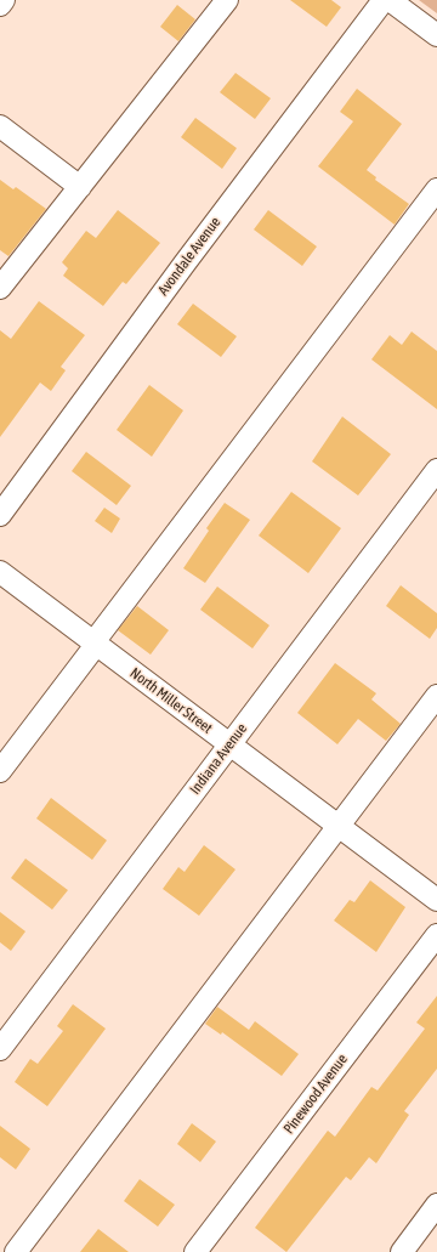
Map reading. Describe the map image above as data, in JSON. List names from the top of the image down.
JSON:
{
  "streets": {
    "street": [
      "Avondale Avenue",
      "North Miller Street",
      "Indiana Avenue",
      "Pinewood Avenue"
    ]
  },
  "crossings": [
    ["North Miller Street", "Indiana Avenue"]
  ]
}
